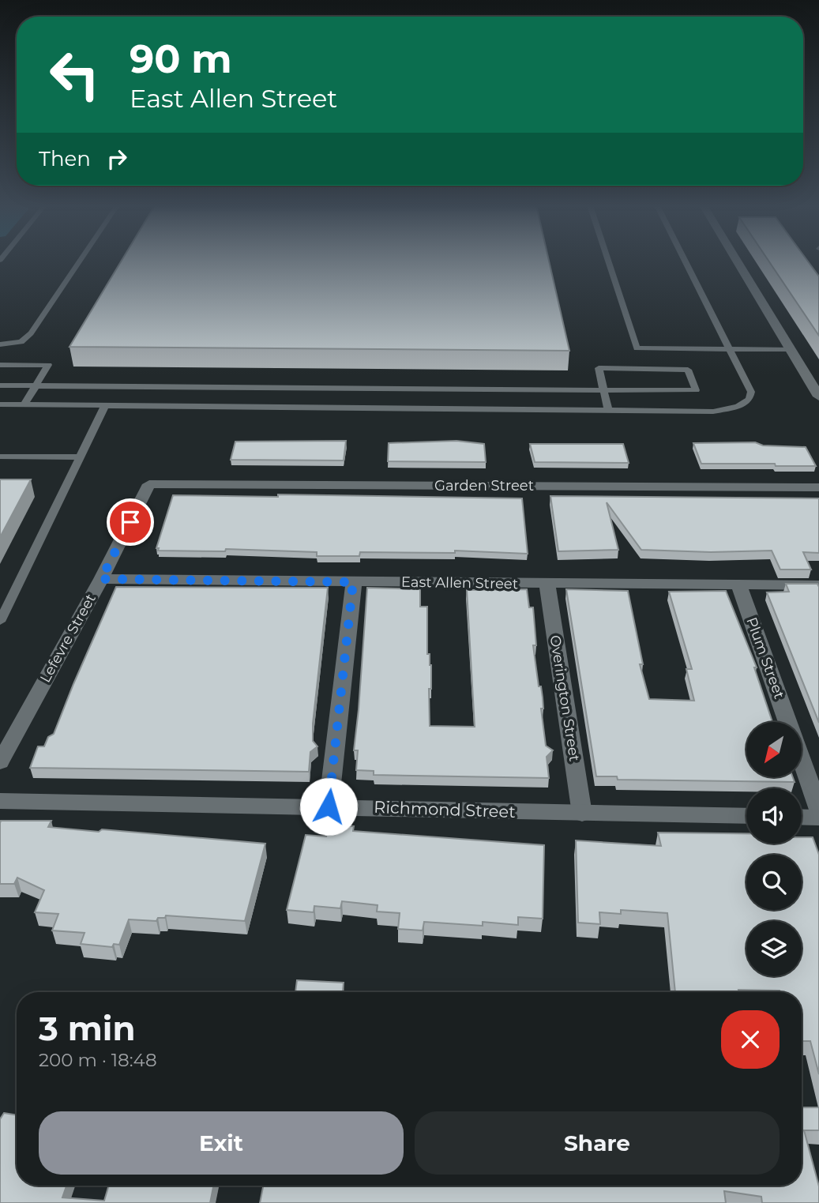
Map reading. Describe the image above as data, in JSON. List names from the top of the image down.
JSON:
{
  "streets": {
    "street": [
      "Garden Street",
      "East Allen Street",
      "Lefevre Street",
      "Plum Street",
      "Overington Street",
      "Richmond Street"
    ]
  },
  "crossings": [
    ["Garden Street", "Lefevre Street"],
    ["East Allen Street", "Lefevre Street"],
    ["East Allen Street", "Plum Street"],
    ["East Allen Street", "Overington Street"],
    ["Overington Street", "Richmond Street"]
  ],
  "north": "bottom left",
  "page": {
    "turn": ["90 m", "East Allen Street"],
    "then": "Then",
    "heading": ["3 min", "200 m · 18:48"],
    "buttons": ["Exit", "Share"]
  }
}
